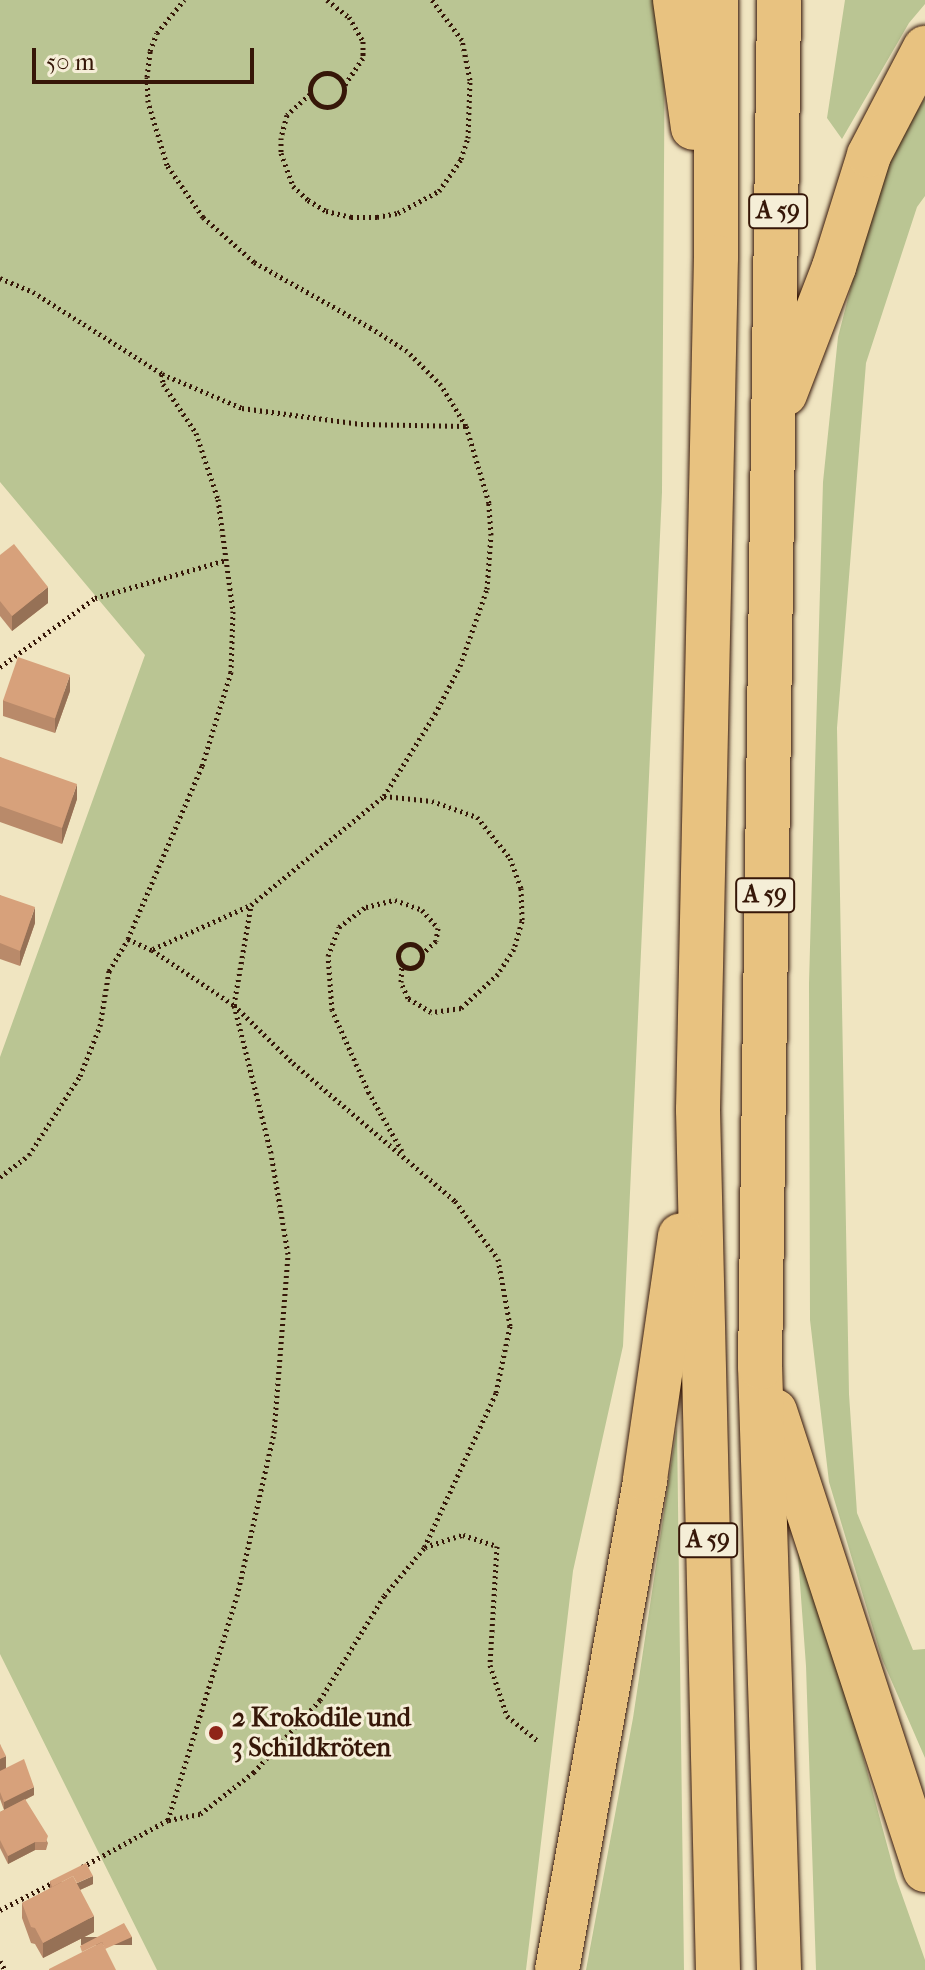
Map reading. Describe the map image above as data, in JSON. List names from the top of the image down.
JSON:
{
  "streets": {
    "highway": ["A 59"]
  },
  "places": ["2 Krokodile und 3 Schildkröten"],
  "scale_bar": "50 m"
}
